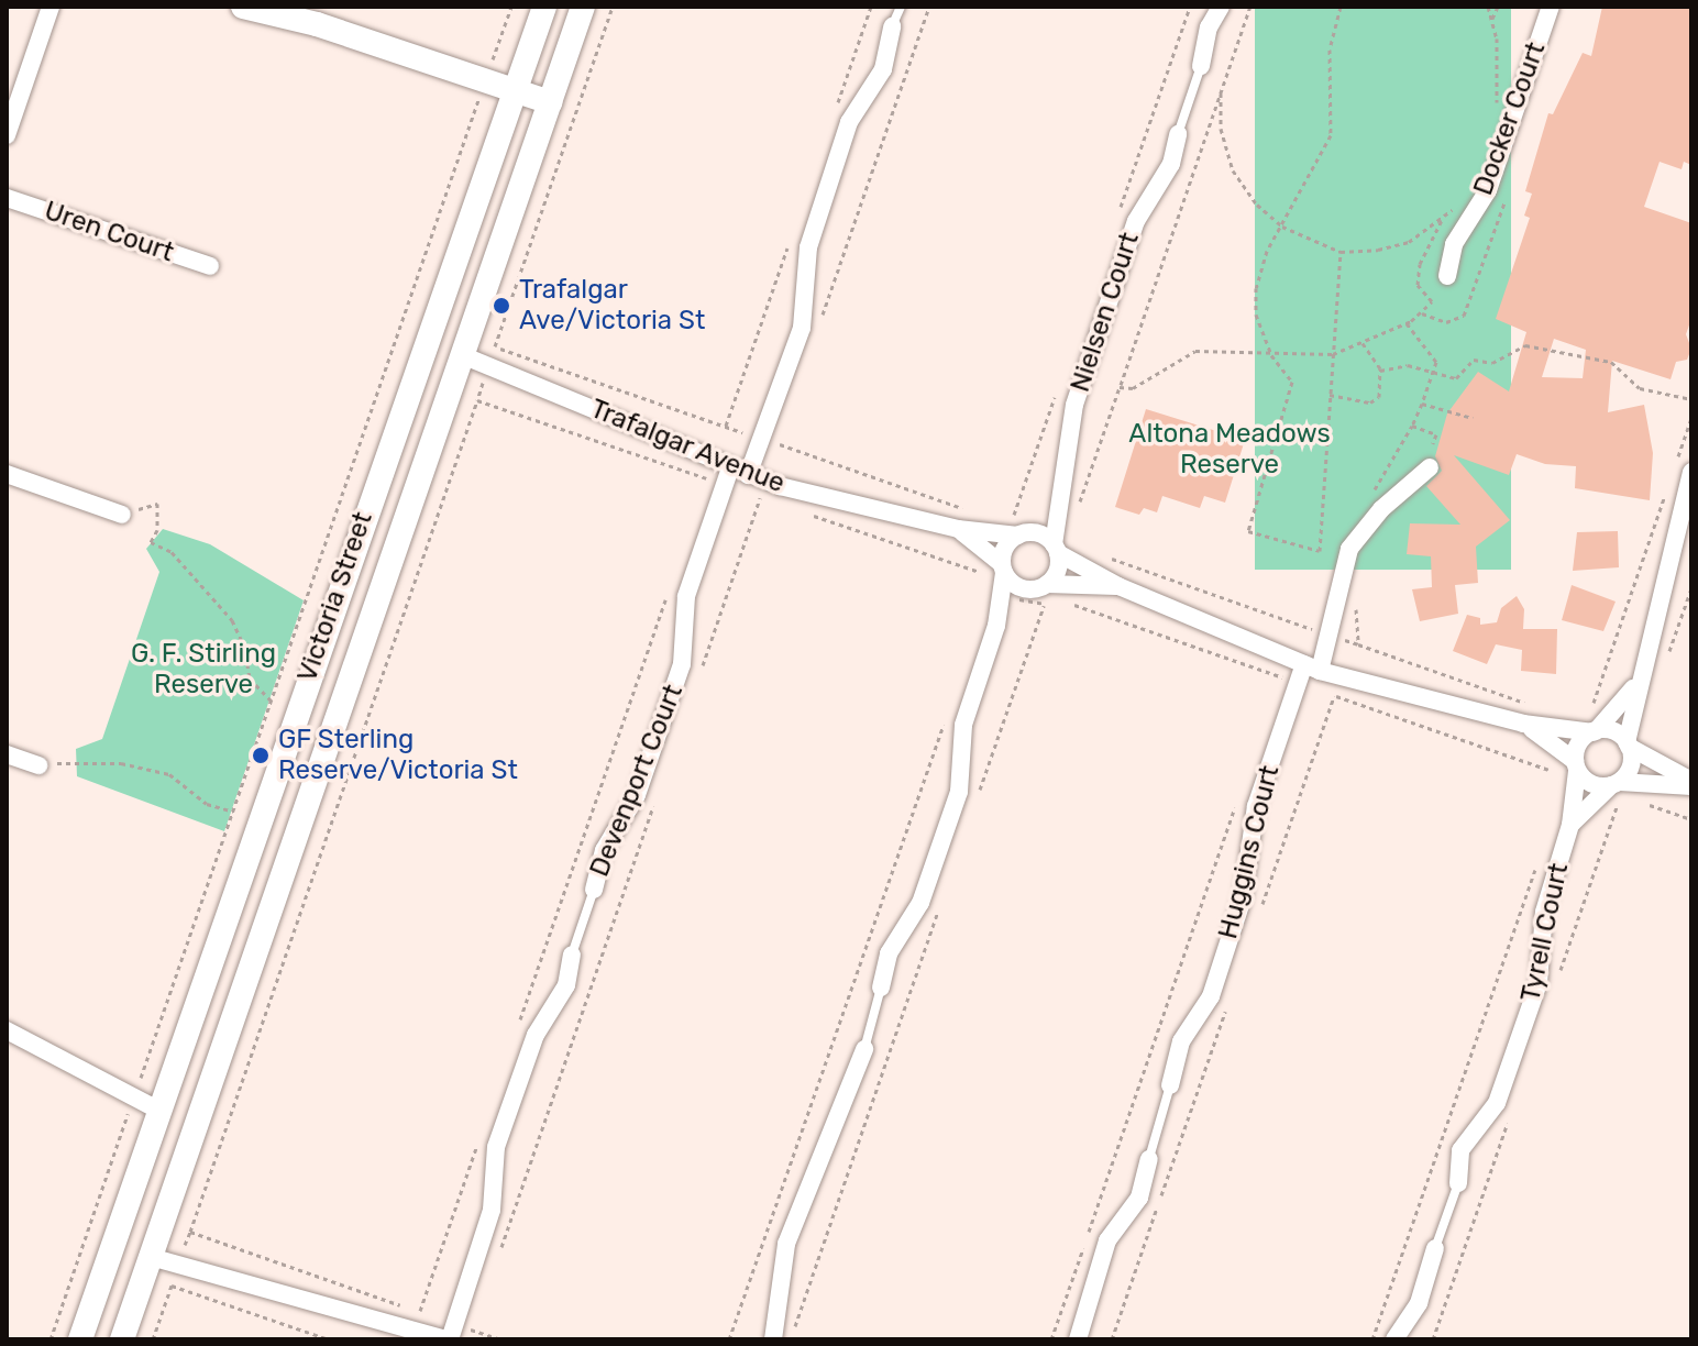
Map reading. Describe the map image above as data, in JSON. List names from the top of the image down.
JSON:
{
  "streets": {
    "street": [
      "Docker Court",
      "Uren Court",
      "Nielsen Court",
      "Trafalgar Avenue",
      "Victoria Street",
      "Devenport Court",
      "Huggins Court",
      "Tyrell Court"
    ]
  },
  "crossings": [
    ["Nielsen Court", "Trafalgar Avenue"],
    ["Trafalgar Avenue", "Victoria Street"],
    ["Trafalgar Avenue", "Devenport Court"]
  ],
  "parks": ["Altona Meadows Reserve", "G. F. Stirling Reserve"],
  "places": ["Trafalgar Ave/Victoria St", "GF Sterling Reserve/Victoria St"]
}
